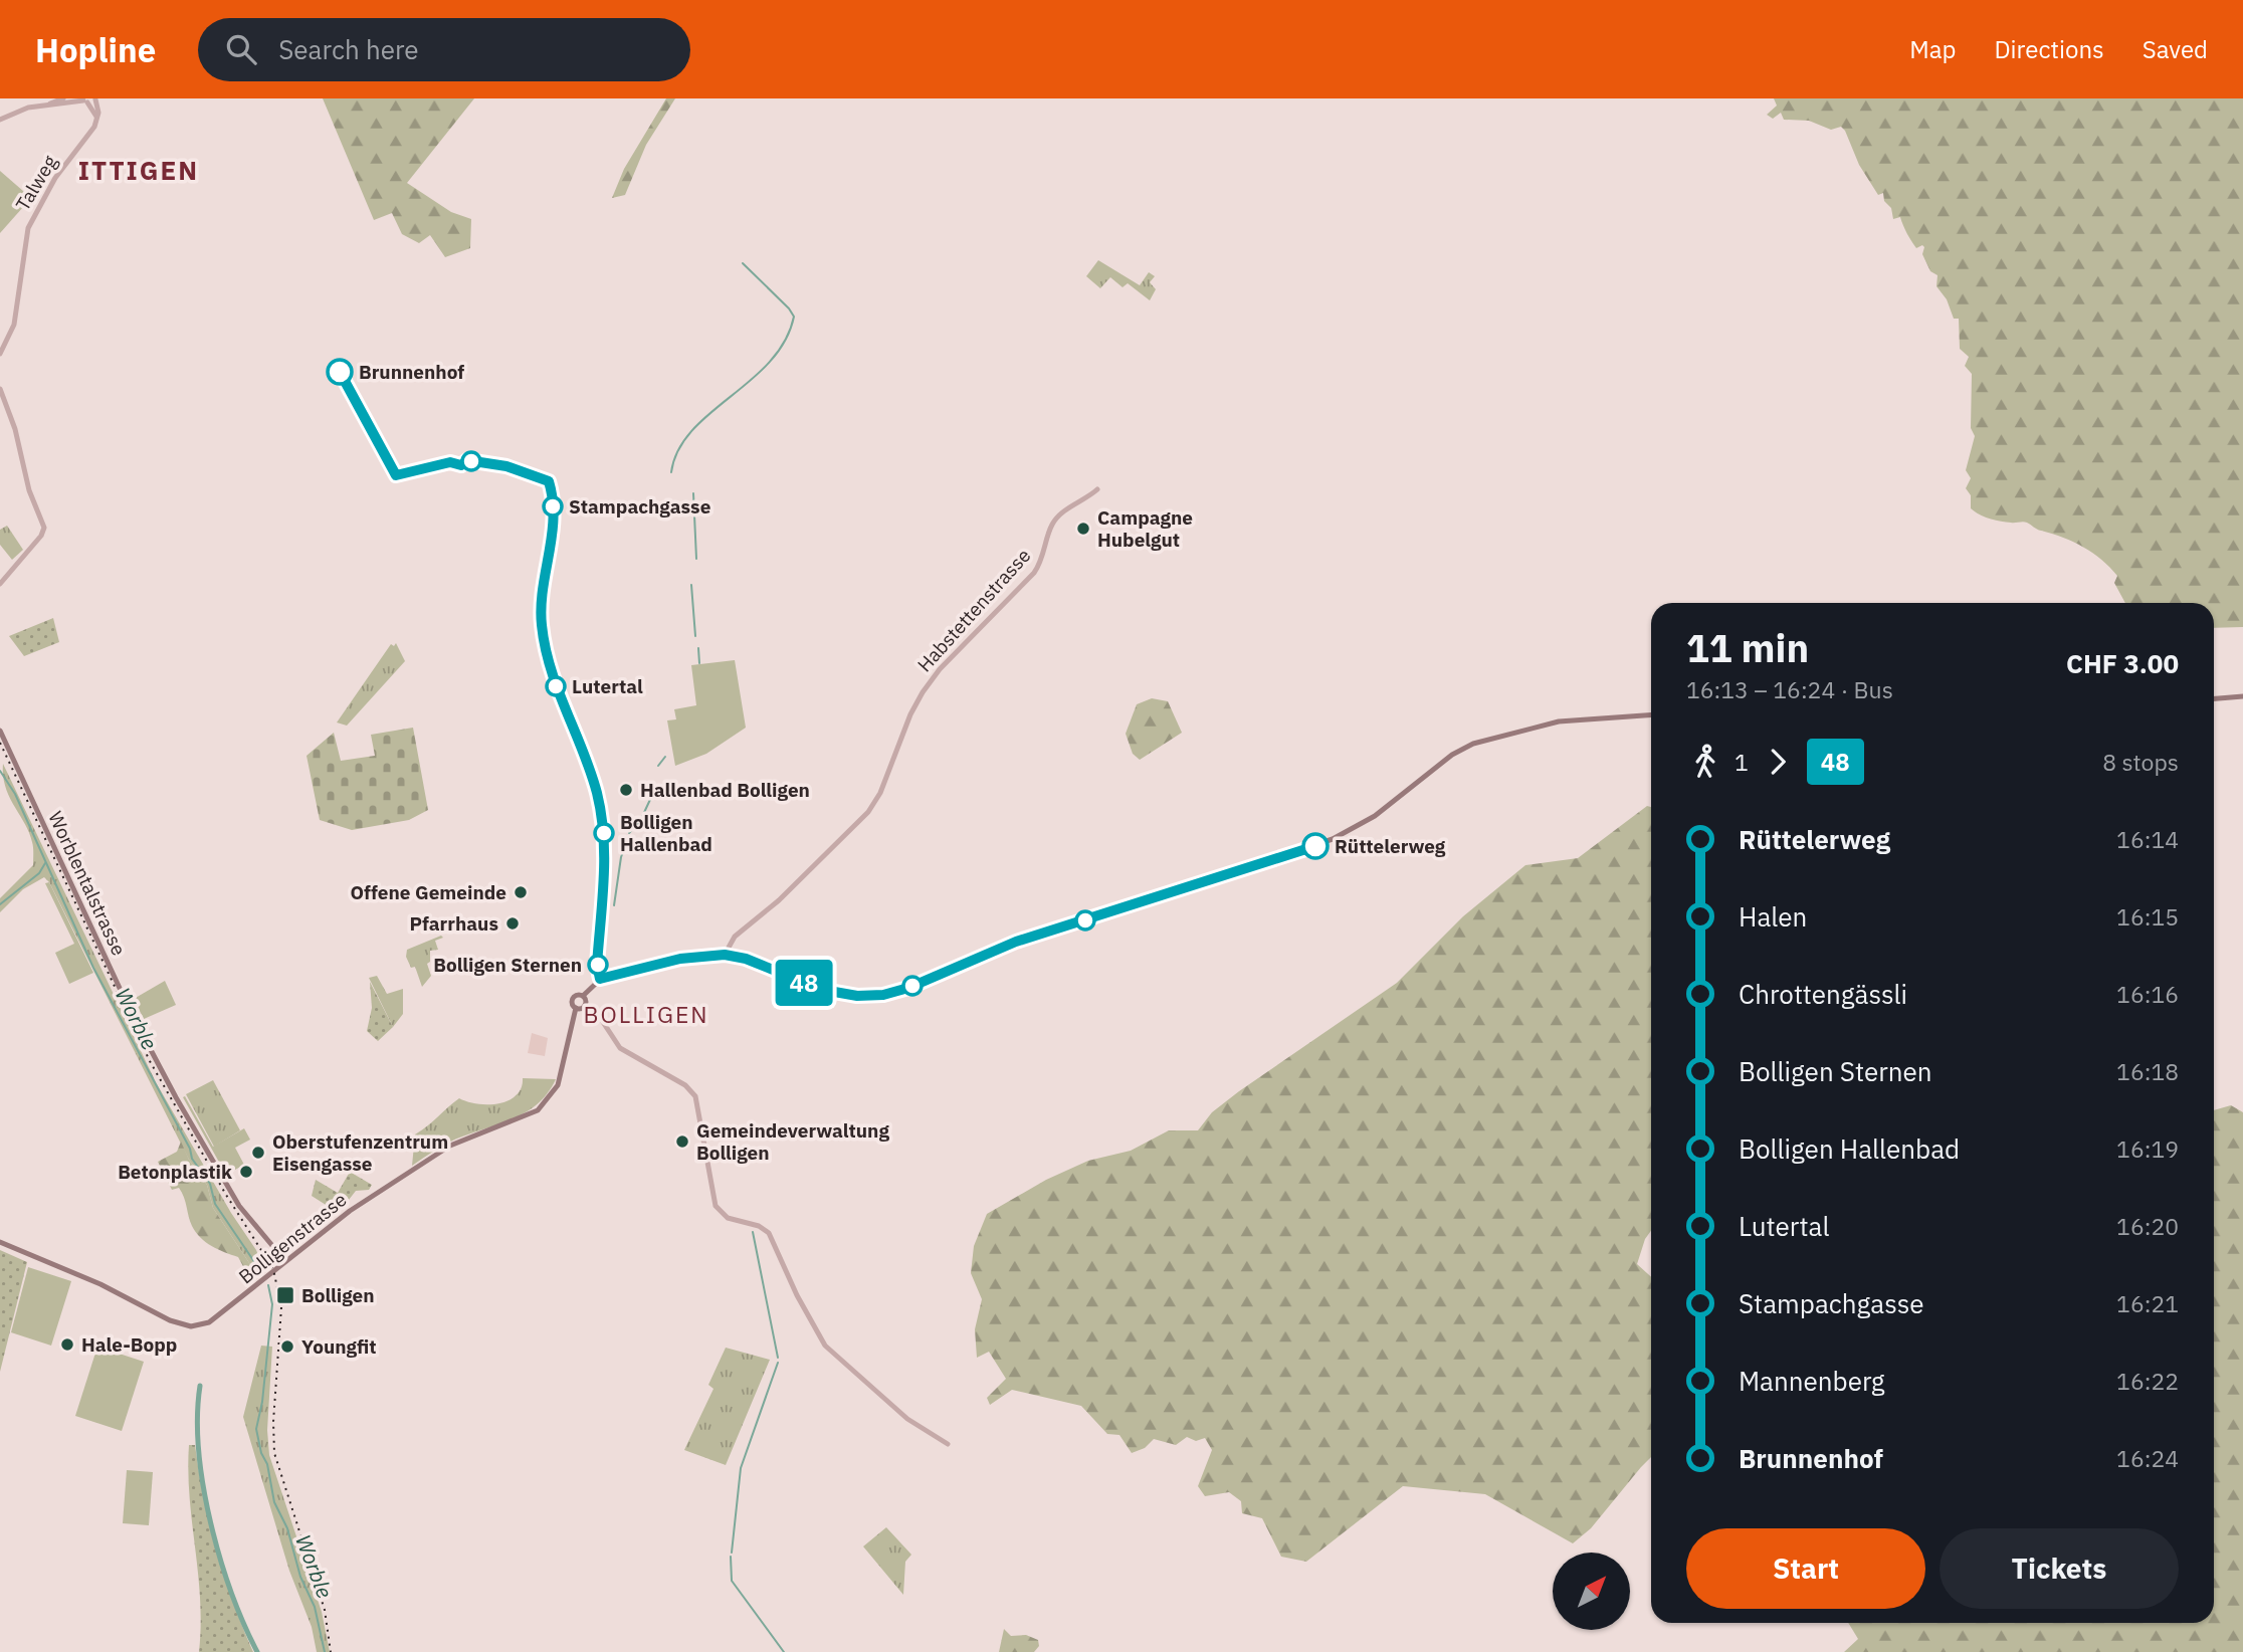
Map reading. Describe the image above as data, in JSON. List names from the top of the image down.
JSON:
{
  "streets": {
    "main road": ["Worblentalstrasse", "Bolligenstrasse"],
    "street": ["Talweg", "Habstettenstrasse"]
  },
  "crossings": [
    ["Worblentalstrasse", "Bolligenstrasse"]
  ],
  "districts": ["ITTIGEN", "BOLLIGEN"],
  "water": ["Worble"],
  "places": {
    "other": [
      "Brunnenhof",
      "Stampachgasse",
      "Campagne Hubelgut",
      "Lutertal",
      "Hallenbad Bolligen",
      "Bolligen Hallenbad",
      "Rüttelerweg",
      "Offene Gemeinde",
      "Pfarrhaus",
      "Bolligen Sternen",
      "Gemeindeverwaltung Bolligen",
      "Oberstufenzentrum Eisengasse",
      "Betonplastik",
      "Hale-Bopp",
      "Youngfit"
    ],
    "transit": ["Bolligen"]
  },
  "lines": ["bus line 48"],
  "north": "top right",
  "page": {
    "header": "Hopline",
    "search": "Search here",
    "nav": ["Map", "Directions", "Saved"],
    "on_map": "48",
    "heading": ["11 min", "16:13 – 16:24 · Bus", "CHF 3.00"],
    "legs": ["1", "48", "8 stops"],
    "list": [
      {
        "name": "Rüttelerweg",
        "value": "16:14"
      },
      {
        "name": "Halen",
        "value": "16:15"
      },
      {
        "name": "Chrottengässli",
        "value": "16:16"
      },
      {
        "name": "Bolligen Sternen",
        "value": "16:18"
      },
      {
        "name": "Bolligen Hallenbad",
        "value": "16:19"
      },
      {
        "name": "Lutertal",
        "value": "16:20"
      },
      {
        "name": "Stampachgasse",
        "value": "16:21"
      },
      {
        "name": "Mannenberg",
        "value": "16:22"
      },
      {
        "name": "Brunnenhof",
        "value": "16:24"
      }
    ],
    "buttons": ["Start", "Tickets"]
  }
}
